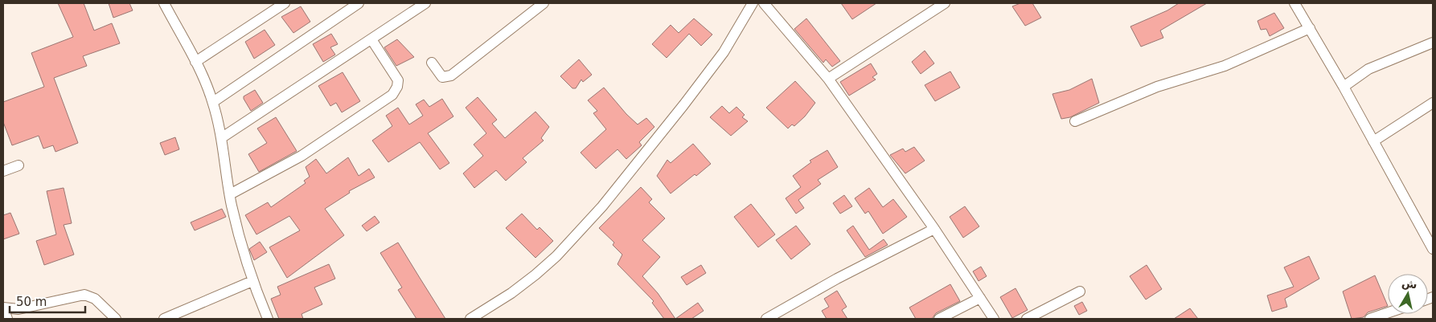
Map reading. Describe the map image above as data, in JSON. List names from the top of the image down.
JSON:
{
  "scale_bar": "50 m",
  "north": "top"
}
